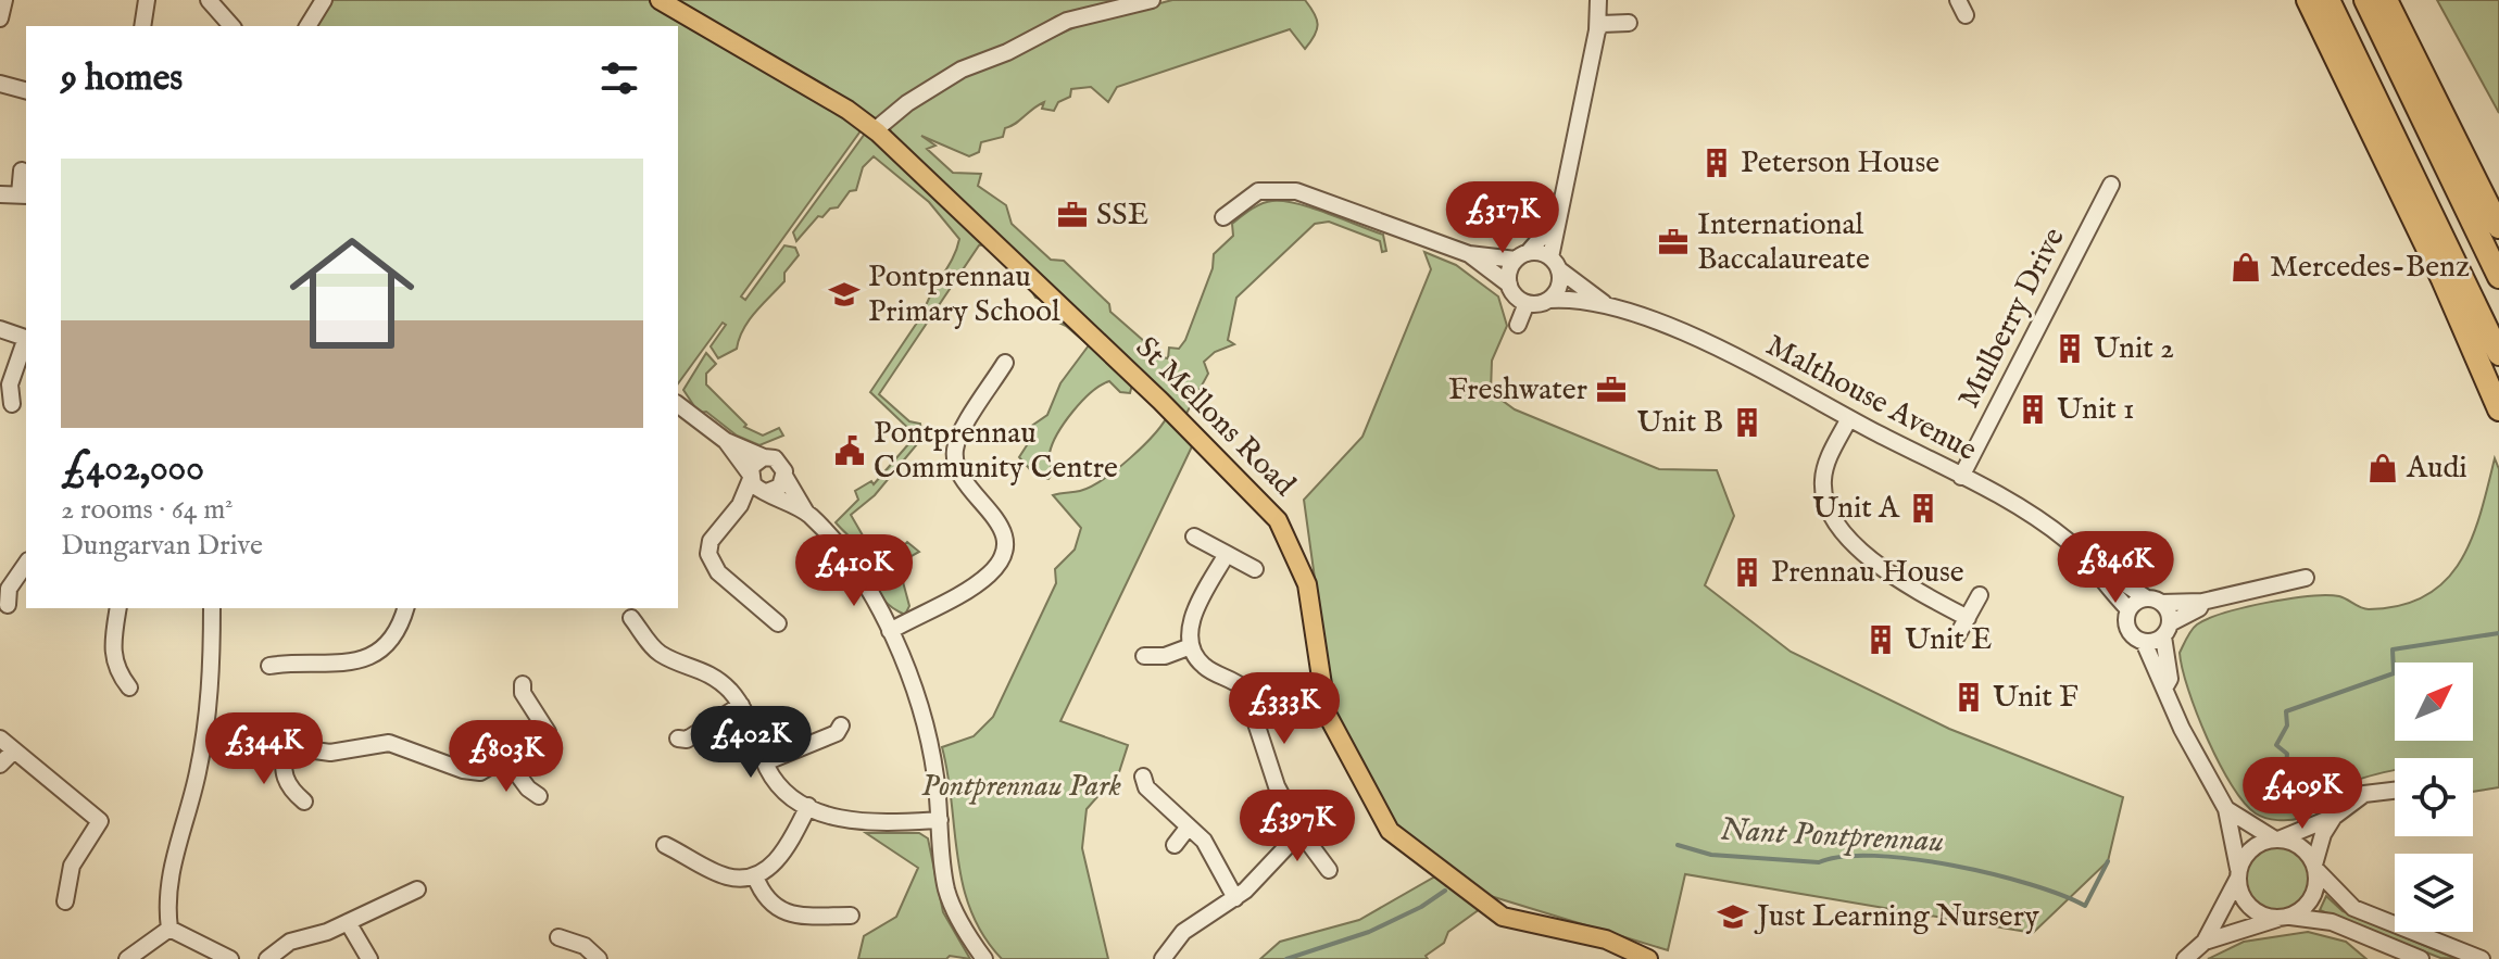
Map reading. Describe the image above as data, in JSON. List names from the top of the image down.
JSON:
{
  "streets": {
    "main road": ["St Mellons Road"],
    "street": ["Mulberry Drive", "Malthouse Avenue"]
  },
  "crossings": [
    ["Mulberry Drive", "Malthouse Avenue"]
  ],
  "water": ["Nant Pontprennau"],
  "parks": ["Pontprennau Park"],
  "places": {
    "building": [
      "Peterson House",
      "Unit 2",
      "Unit 1",
      "Unit B",
      "Unit A",
      "Prennau House",
      "Unit E",
      "Unit F"
    ],
    "office": ["SSE", "International Baccalaureate", "Freshwater"],
    "shop": ["Mercedes-Benz", "Audi"],
    "school or university": ["Pontprennau Primary School", "Just Learning Nursery"],
    "public building": ["Pontprennau Community Centre"]
  },
  "north": "top right",
  "page": {
    "heading": "9 homes",
    "list": [
      {
        "name": "£402,000",
        "note": "2 rooms · 64 m² · Dungarvan Drive"
      }
    ],
    "price": [
      "£317K",
      "£846K",
      "£410K",
      "£333K",
      "£402K",
      "£344K",
      "£803K",
      "£409K",
      "£397K"
    ]
  }
}
